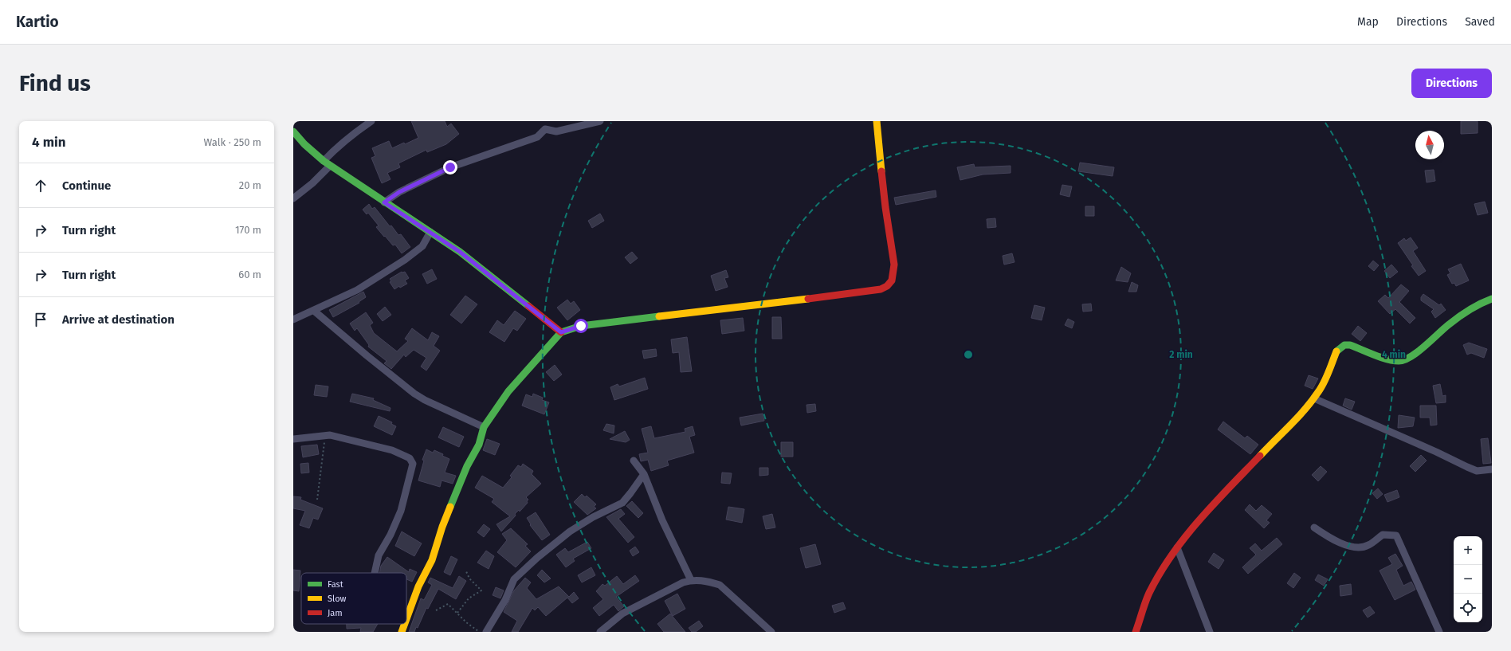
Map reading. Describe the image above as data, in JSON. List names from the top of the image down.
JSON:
{
  "legend": ["Fast", "Slow", "Jam"],
  "north": "top",
  "page": {
    "header": "Kartio",
    "nav": ["Map", "Directions", "Saved"],
    "buttons": "Directions",
    "title": "Find us",
    "heading": ["4 min", "Walk · 250 m"],
    "list": [
      ["Continue", "20 m"],
      ["Turn right", "170 m"],
      ["Turn right", "60 m"],
      "Arrive at destination"
    ],
    "map_buttons": ["+", "−"]
  },
  "rings": ["2 min", "4 min"]
}
